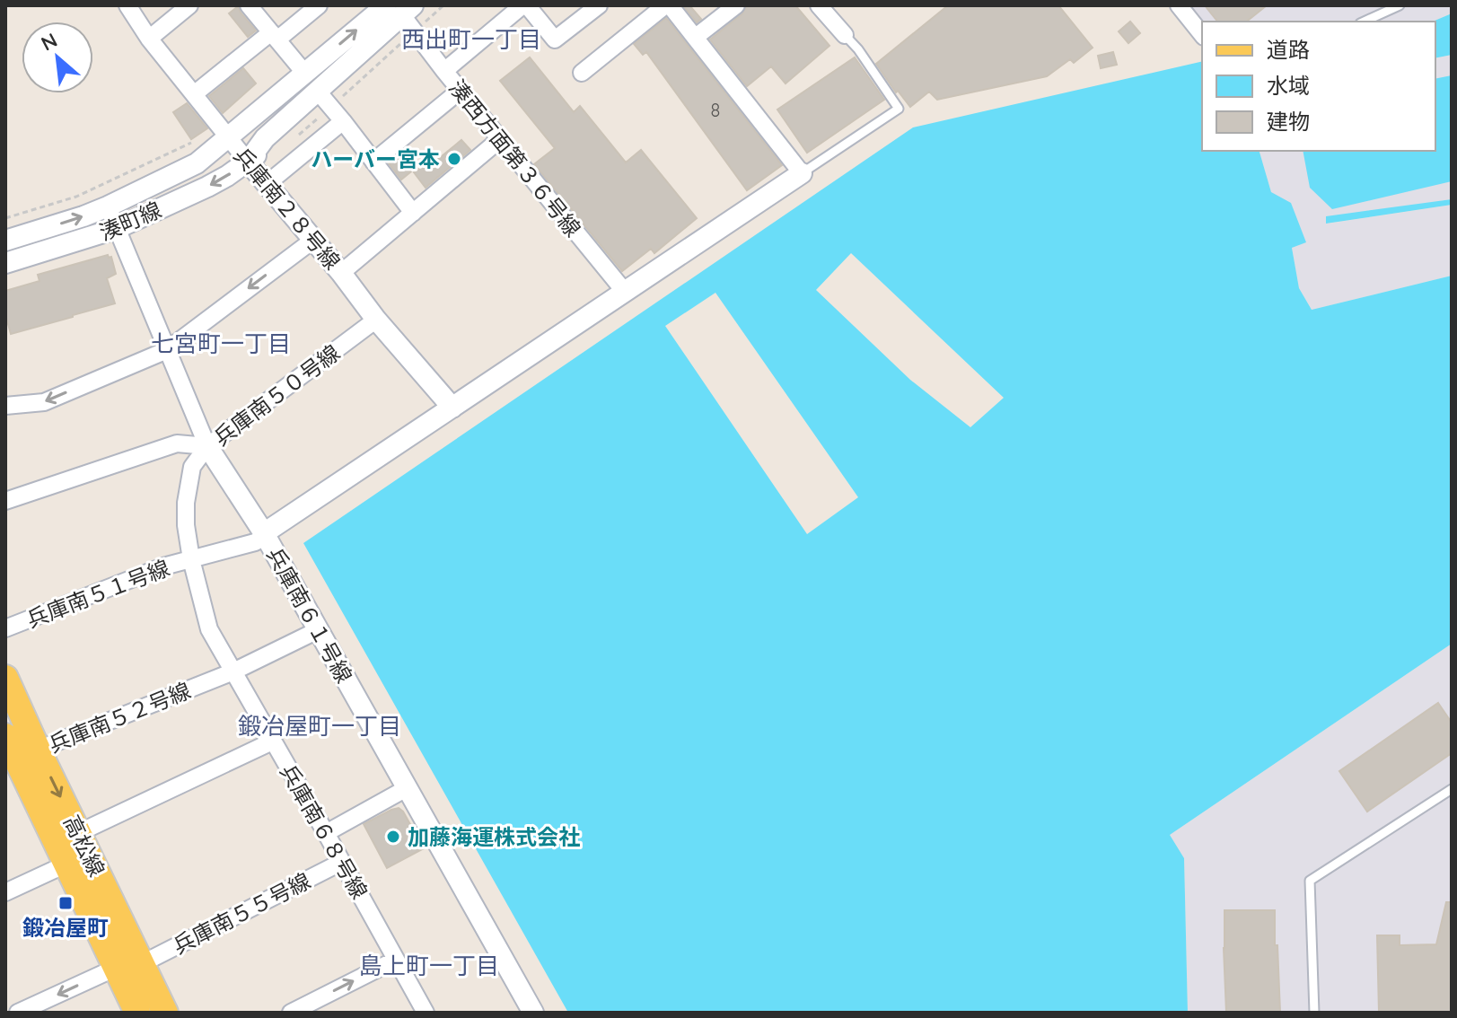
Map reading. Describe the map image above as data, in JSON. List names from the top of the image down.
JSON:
{
  "streets": {
    "main road": ["高松線"],
    "street": [
      "湊西方面第３６号線",
      "兵庫南２８号線",
      "湊町線",
      "兵庫南５０号線",
      "兵庫南５１号線",
      "兵庫南６１号線",
      "兵庫南５２号線",
      "兵庫南６８号線",
      "兵庫南５５号線"
    ]
  },
  "crossings": [
    ["湊西方面第３６号線", "湊町線"],
    ["兵庫南２８号線", "湊町線"],
    ["兵庫南２８号線", "兵庫南５０号線"],
    ["兵庫南５０号線", "兵庫南６１号線"],
    ["兵庫南５０号線", "兵庫南６８号線"],
    ["兵庫南５１号線", "兵庫南６１号線"],
    ["兵庫南５１号線", "兵庫南６８号線"],
    ["兵庫南６１号線", "兵庫南５２号線"],
    ["兵庫南６１号線", "兵庫南６８号線"],
    ["兵庫南５２号線", "兵庫南６８号線"],
    ["兵庫南５２号線", "高松線"],
    ["兵庫南６８号線", "兵庫南５５号線"],
    ["高松線", "兵庫南５５号線"]
  ],
  "districts": [
    "西出町一丁目",
    "七宮町一丁目",
    "鍛冶屋町一丁目",
    "島上町一丁目"
  ],
  "places": {
    "other": ["ハーバー宮本", "加藤海運株式会社"],
    "transit": ["鍛冶屋町"]
  },
  "house_numbers": ["8"],
  "legend": ["道路", "水域", "建物"],
  "north": "top left"
}
